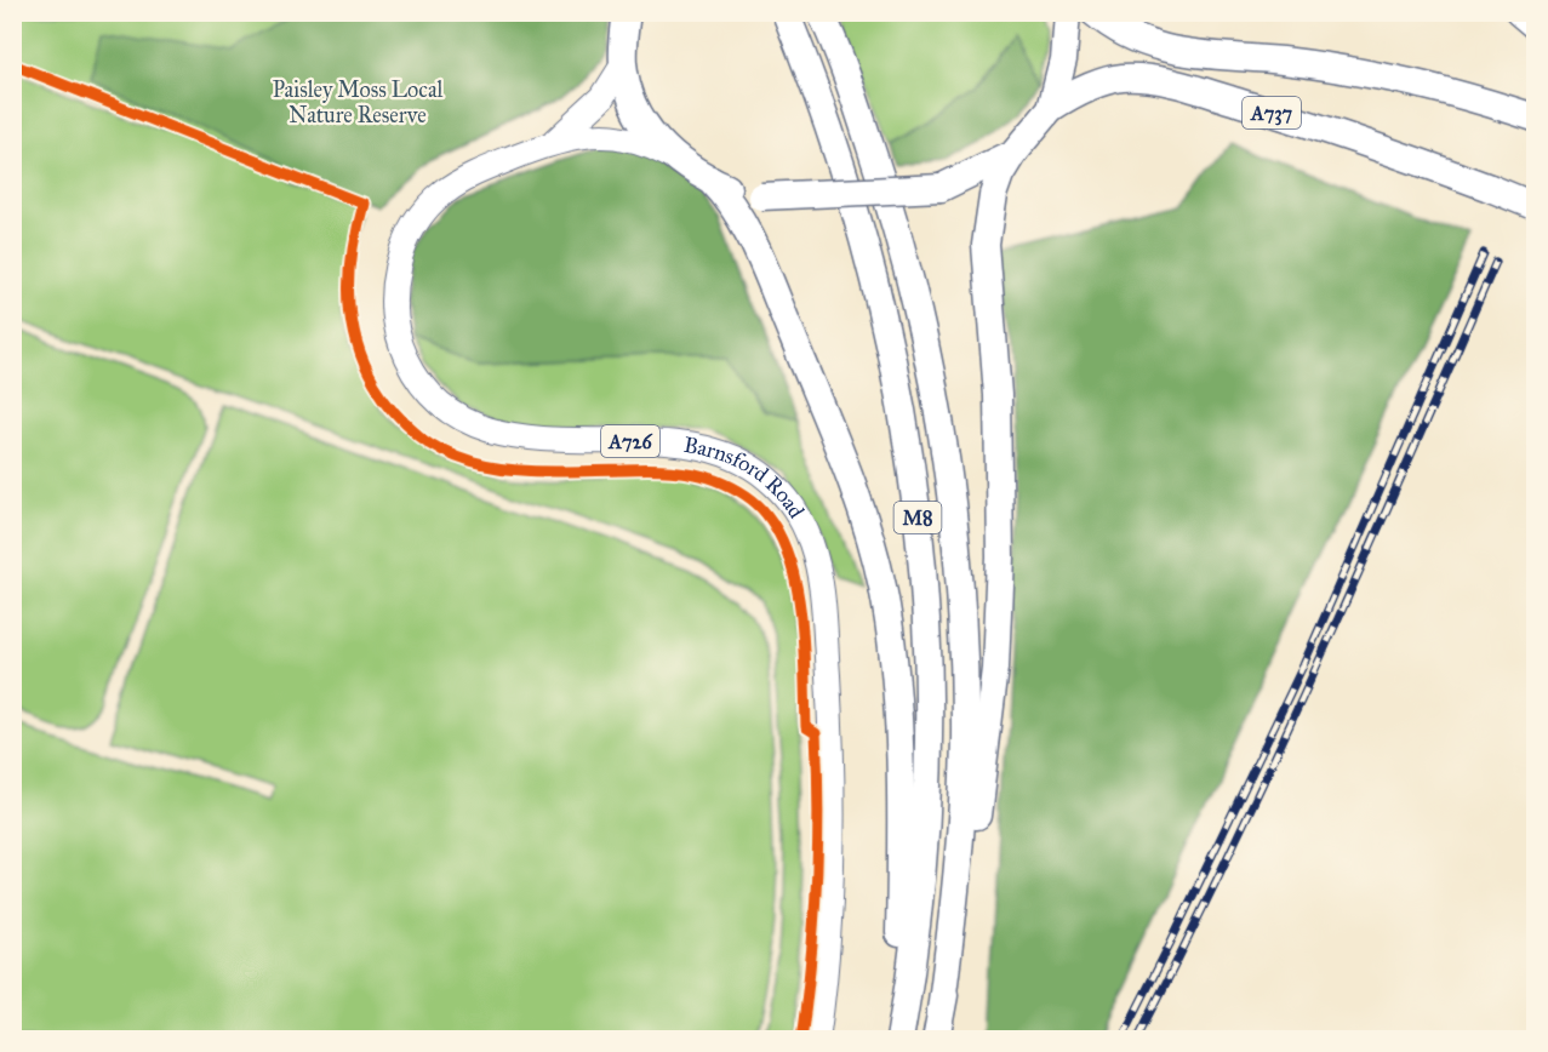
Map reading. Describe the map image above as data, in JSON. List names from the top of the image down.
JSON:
{
  "streets": {
    "highway": ["A737", "A726", "M8"],
    "main road": ["Barnsford Road"]
  },
  "crossings": [
    ["A737", "A726"],
    ["A726", "Barnsford Road"],
    ["A726", "M8"]
  ],
  "parks": ["Paisley Moss Local Nature Reserve"]
}
